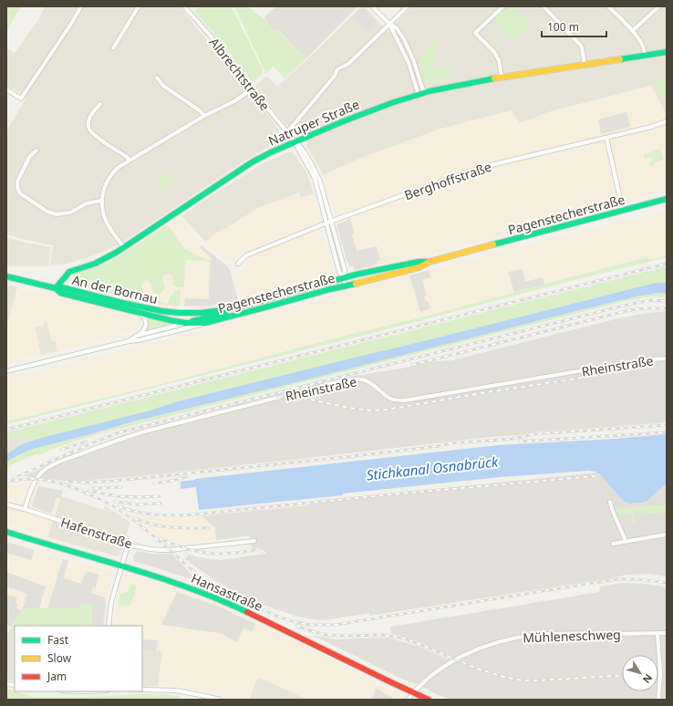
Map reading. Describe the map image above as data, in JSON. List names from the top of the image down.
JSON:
{
  "streets": {
    "main road": [
      "Natruper Straße",
      "Pagenstecherstraße",
      "An der Bornau",
      "Hansastraße"
    ],
    "street": [
      "Albrechtstraße",
      "Berghoffstraße",
      "Rheinstraße",
      "Hafenstraße",
      "Mühleneschweg"
    ]
  },
  "crossings": [
    ["Albrechtstraße", "Natruper Straße"],
    ["Albrechtstraße", "Berghoffstraße"],
    ["Albrechtstraße", "Pagenstecherstraße"],
    ["Natruper Straße", "An der Bornau"],
    ["Pagenstecherstraße", "An der Bornau"],
    ["Rheinstraße", "Hafenstraße"],
    ["Hansastraße", "Mühleneschweg"]
  ],
  "water": ["Stichkanal Osnabrück"],
  "legend": ["Fast", "Slow", "Jam"],
  "scale_bar": "100 m",
  "north": "bottom right"
}
